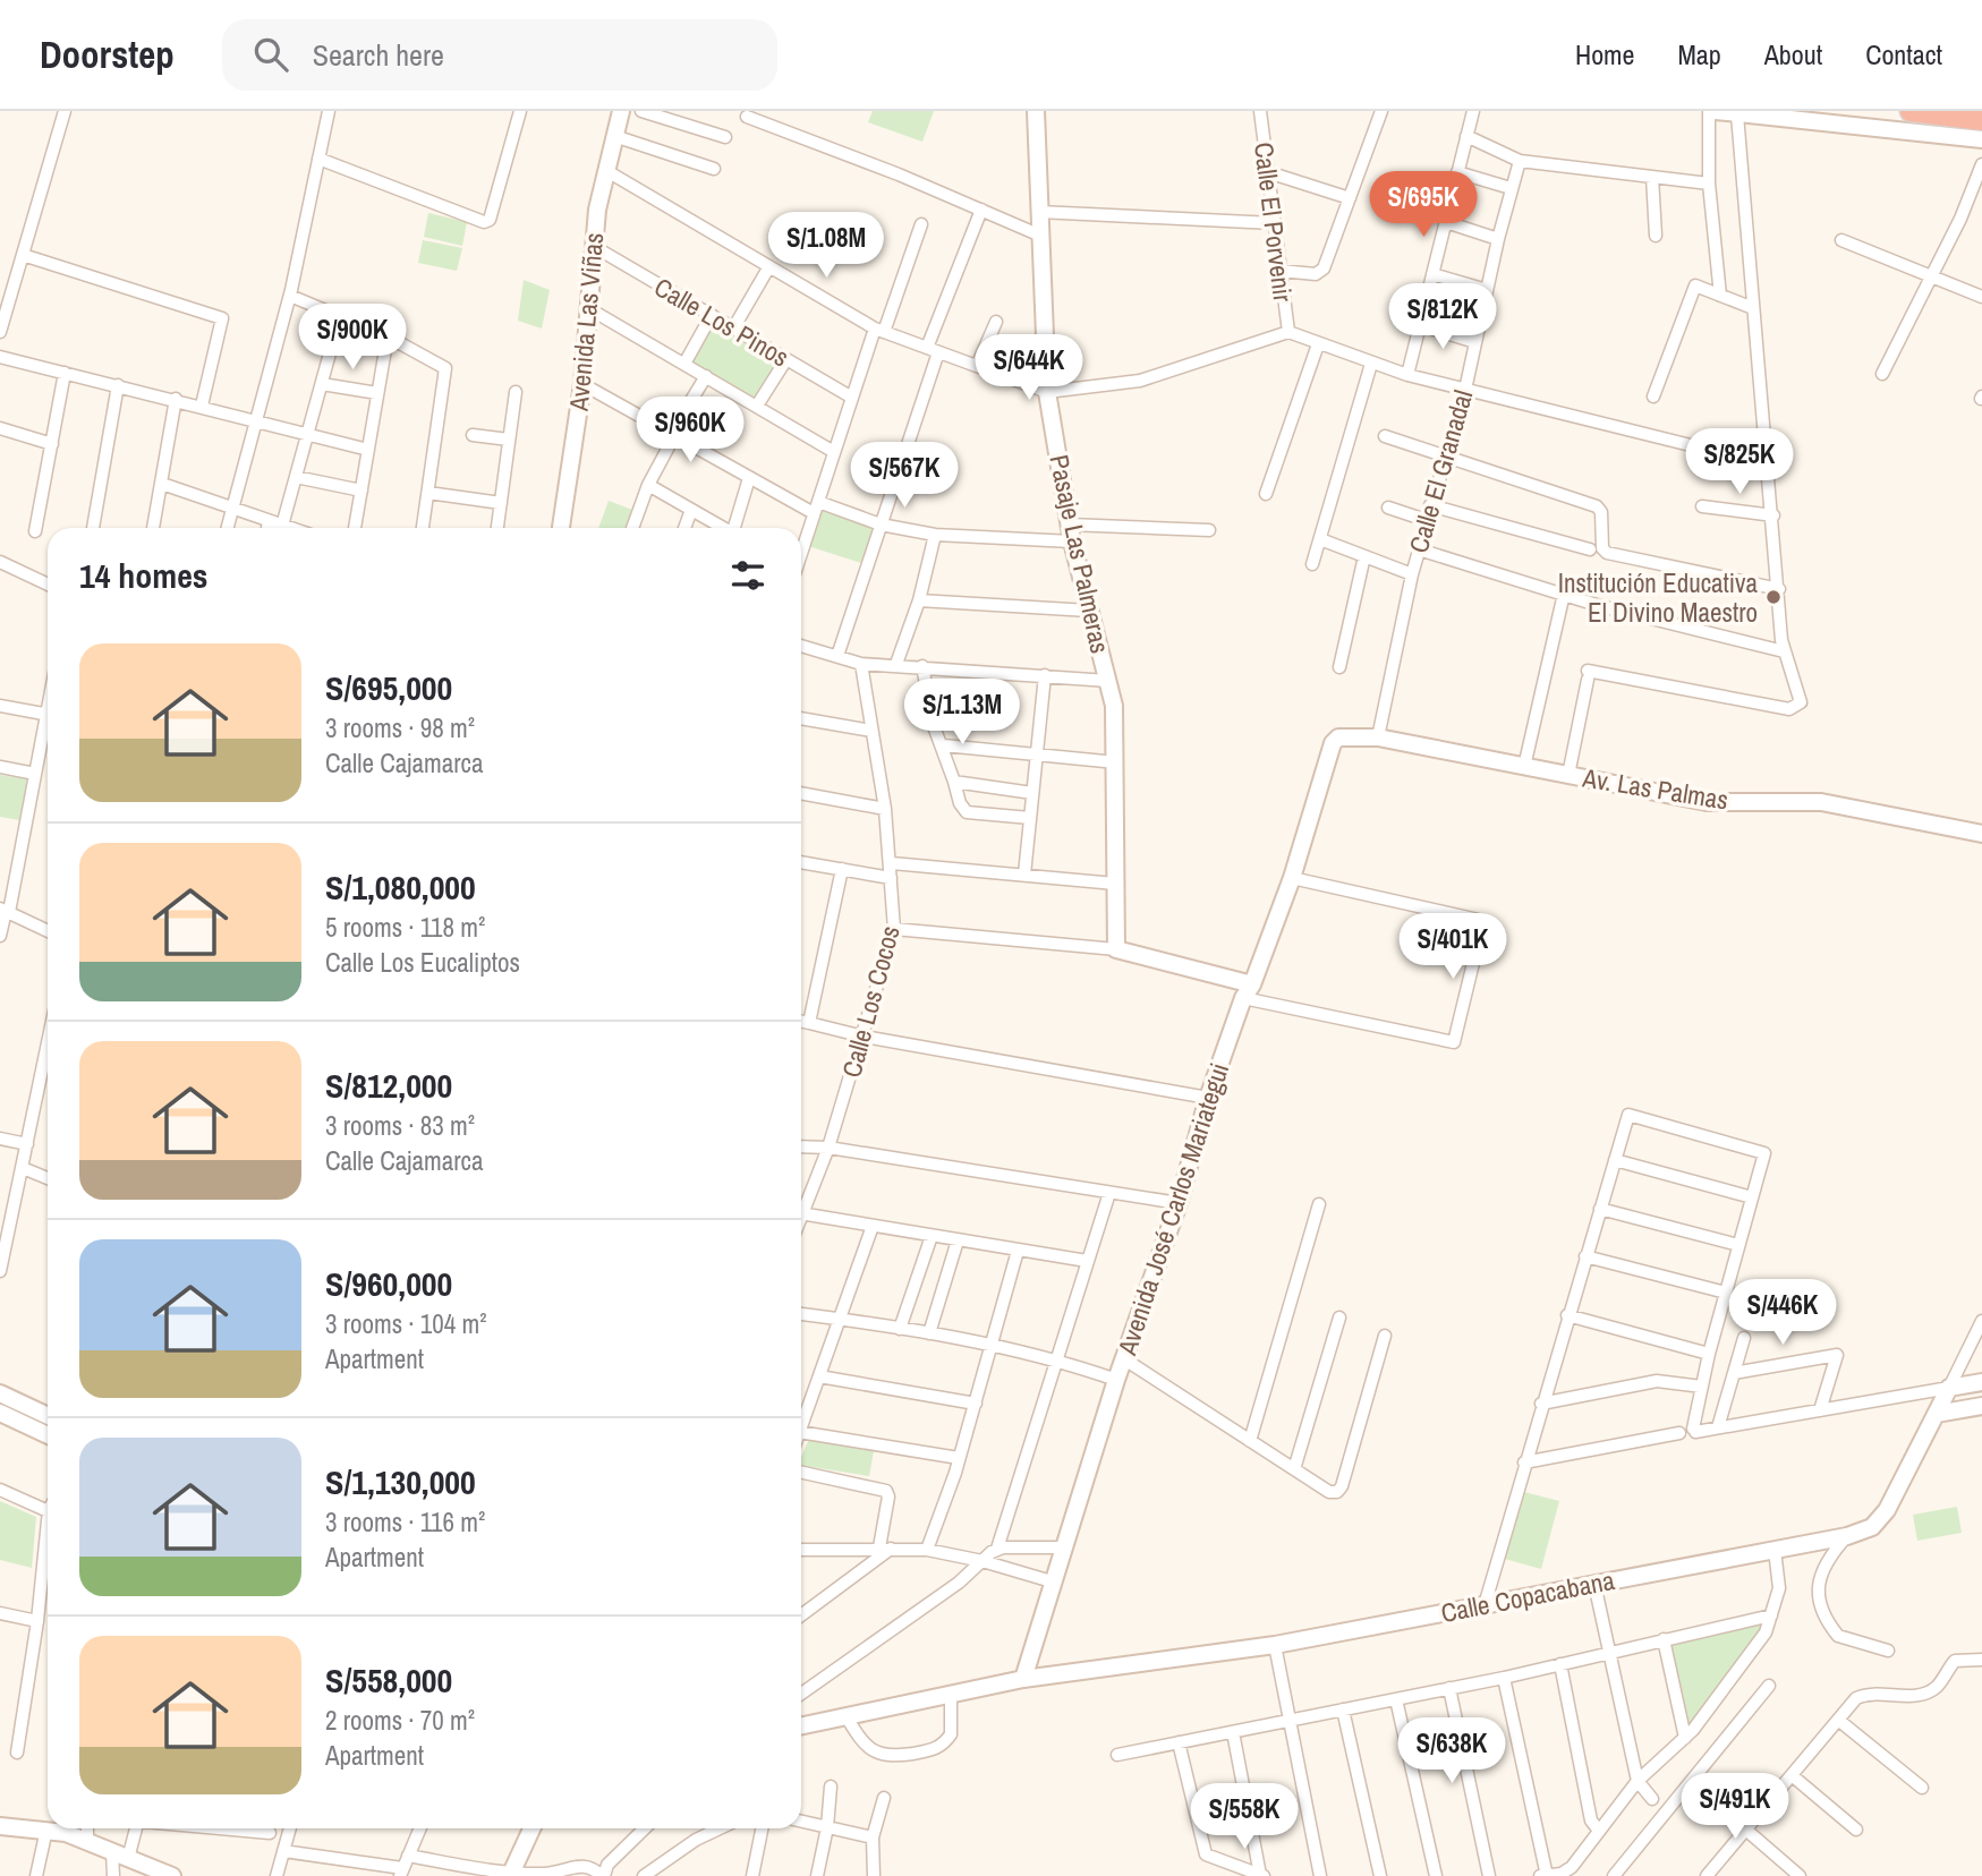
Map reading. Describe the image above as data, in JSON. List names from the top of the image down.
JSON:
{
  "streets": {
    "street": [
      "Calle El Porvenir",
      "Avenida Las Viñas",
      "Calle Los Pinos",
      "Calle El Granadal",
      "Pasaje Las Palmeras",
      "Av. Las Palmas",
      "Calle Los Cocos",
      "Avenida José Carlos Mariategui",
      "Calle Copacabana"
    ]
  },
  "crossings": [
    ["Avenida Las Viñas", "Calle Los Pinos"],
    ["Calle El Granadal", "Av. Las Palmas"],
    ["Av. Las Palmas", "Avenida José Carlos Mariategui"],
    ["Avenida José Carlos Mariategui", "Calle Copacabana"]
  ],
  "places": ["Institución Educativa El Divino Maestro"],
  "page": {
    "header": "Doorstep",
    "search": "Search here",
    "nav": [
      "Home",
      "Map",
      "About",
      "Contact"
    ],
    "price": [
      "S/695K",
      "S/1.08M",
      "S/812K",
      "S/900K",
      "S/644K",
      "S/960K",
      "S/825K",
      "S/567K",
      "S/1.13M",
      "S/401K",
      "S/446K",
      "S/638K",
      "S/491K",
      "S/558K"
    ],
    "heading": "14 homes",
    "list": [
      {
        "name": "S/695,000",
        "note": "3 rooms · 98 m² · Calle Cajamarca"
      },
      {
        "name": "S/1,080,000",
        "note": "5 rooms · 118 m² · Calle Los Eucaliptos"
      },
      {
        "name": "S/812,000",
        "note": "3 rooms · 83 m² · Calle Cajamarca"
      },
      {
        "name": "S/960,000",
        "note": "3 rooms · 104 m² · Apartment"
      },
      {
        "name": "S/1,130,000",
        "note": "3 rooms · 116 m² · Apartment"
      },
      {
        "name": "S/558,000",
        "note": "2 rooms · 70 m² · Apartment"
      }
    ]
  }
}
